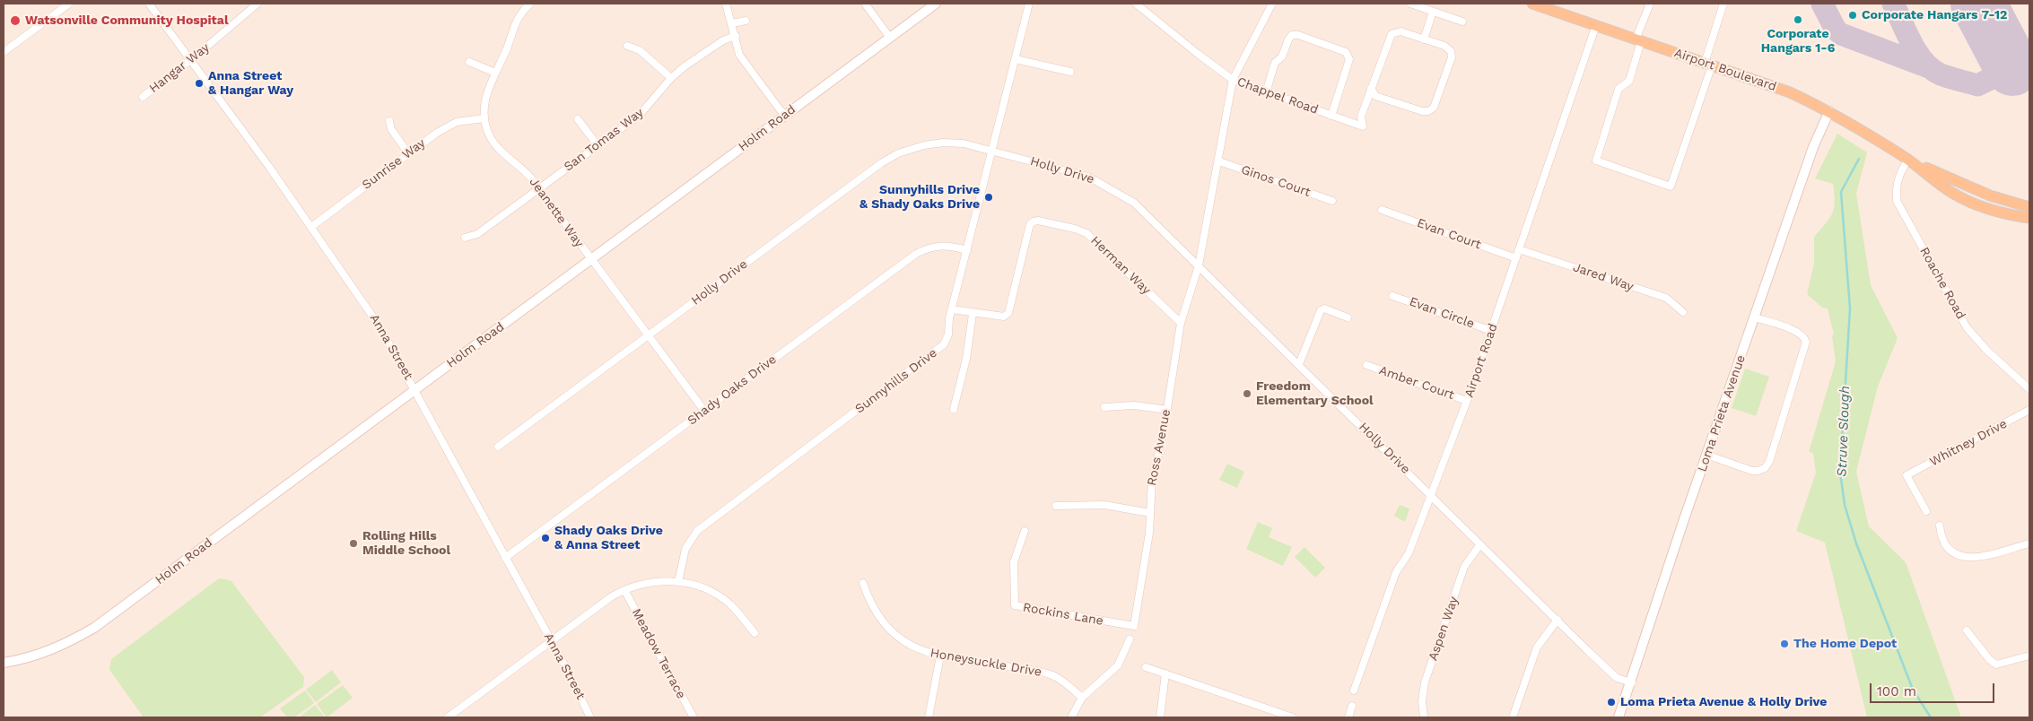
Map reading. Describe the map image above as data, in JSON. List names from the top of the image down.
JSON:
{
  "streets": {
    "main road": ["Airport Boulevard"],
    "street": [
      "Hangar Way",
      "Chappel Road",
      "Holm Road",
      "San Tomas Way",
      "Sunrise Way",
      "Holly Drive",
      "Ginos Court",
      "Jeanette Way",
      "Evan Court",
      "Herman Way",
      "Jared Way",
      "Roache Road",
      "Evan Circle",
      "Anna Street",
      "Airport Road",
      "Sunnyhills Drive",
      "Amber Court",
      "Shady Oaks Drive",
      "Loma Prieta Avenue",
      "Whitney Drive",
      "Ross Avenue",
      "Rockins Lane",
      "Aspen Way",
      "Meadow Terrace",
      "Honeysuckle Drive"
    ]
  },
  "crossings": [
    ["Hangar Way", "Anna Street"],
    ["Airport Boulevard", "Roache Road"],
    ["Airport Boulevard", "Airport Road"],
    ["Airport Boulevard", "Loma Prieta Avenue"],
    ["Holm Road", "Jeanette Way"],
    ["Holm Road", "Anna Street"],
    ["San Tomas Way", "Jeanette Way"],
    ["Sunrise Way", "Jeanette Way"],
    ["Sunrise Way", "Anna Street"],
    ["Holly Drive", "Jeanette Way"],
    ["Holly Drive", "Airport Road"],
    ["Holly Drive", "Sunnyhills Drive"],
    ["Holly Drive", "Loma Prieta Avenue"],
    ["Holly Drive", "Aspen Way"],
    ["Jeanette Way", "Shady Oaks Drive"],
    ["Evan Court", "Airport Road"],
    ["Herman Way", "Sunnyhills Drive"],
    ["Herman Way", "Ross Avenue"],
    ["Jared Way", "Airport Road"],
    ["Evan Circle", "Airport Road"],
    ["Anna Street", "Shady Oaks Drive"],
    ["Airport Road", "Amber Court"],
    ["Sunnyhills Drive", "Shady Oaks Drive"],
    ["Ross Avenue", "Rockins Lane"]
  ],
  "water": ["Struve Slough"],
  "places": [
    "Corporate Hangars 7-12",
    "Corporate Hangars 1-6",
    "Watsonville Community Hospital",
    "Anna Street & Hangar Way",
    "Sunnyhills Drive & Shady Oaks Drive",
    "Freedom Elementary School",
    "Shady Oaks Drive & Anna Street",
    "Rolling Hills Middle School",
    "The Home Depot",
    "Loma Prieta Avenue & Holly Drive"
  ],
  "scale_bar": "100 m"
}
